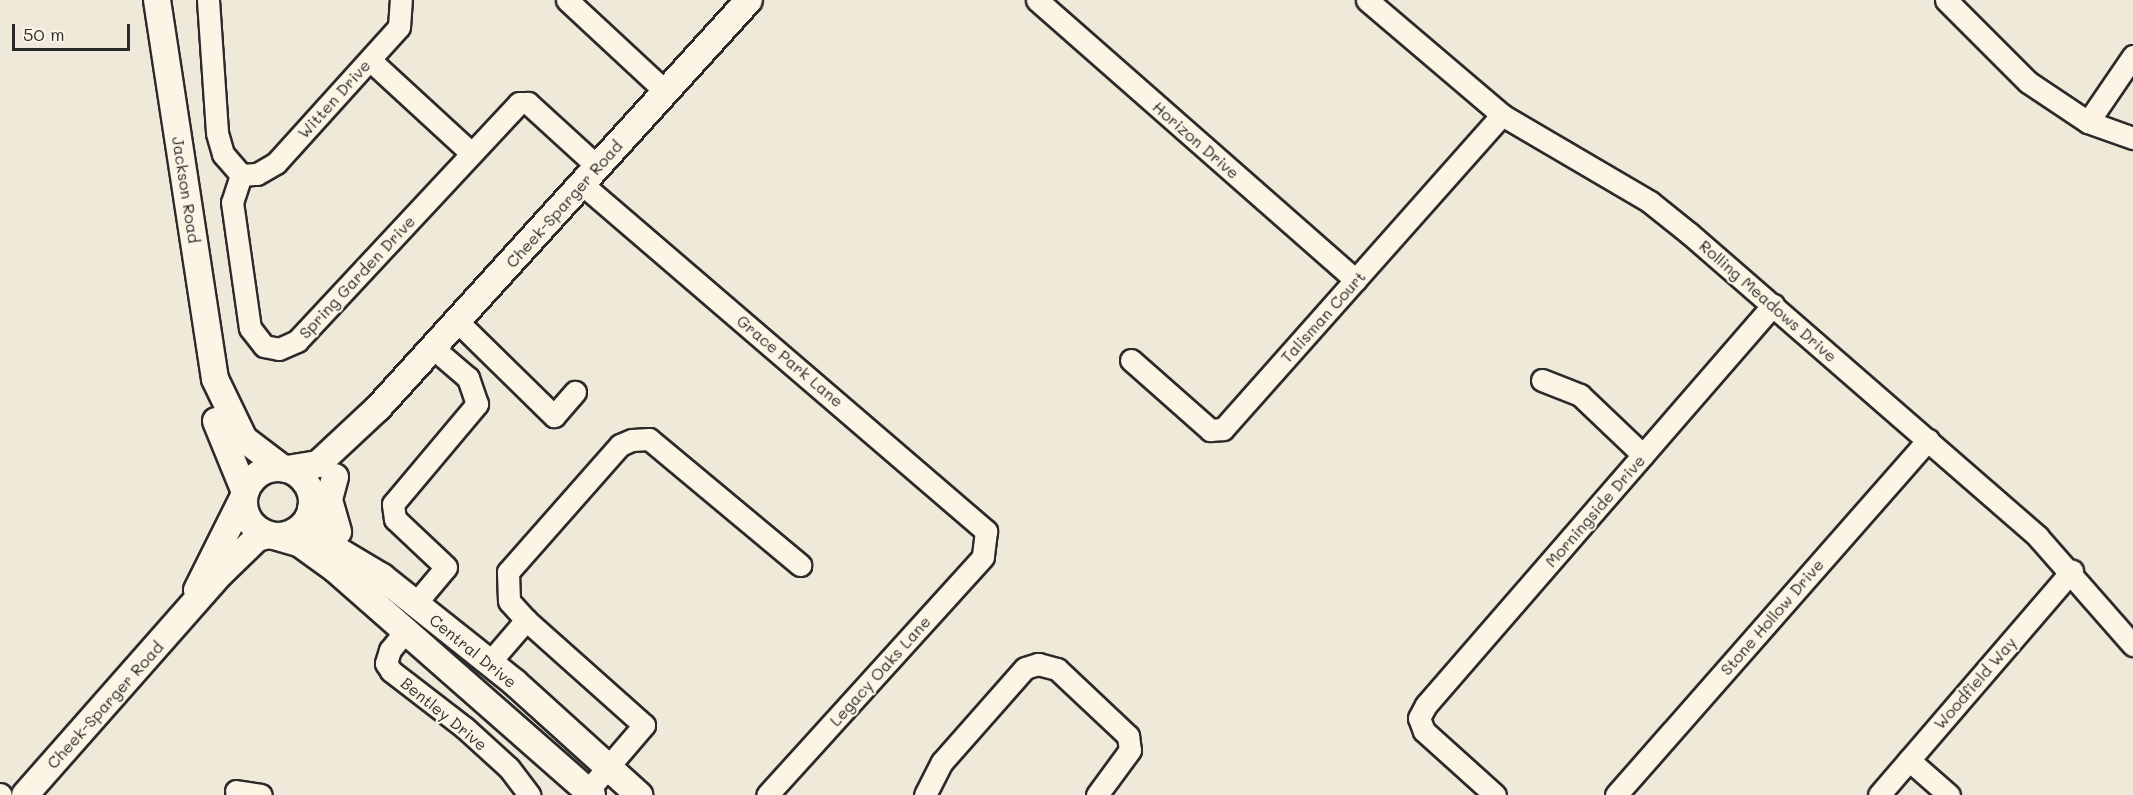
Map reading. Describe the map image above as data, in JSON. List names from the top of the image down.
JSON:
{
  "streets": {
    "main road": ["Jackson Road", "Cheek-Sparger Road", "Central Drive"],
    "street": [
      "Witten Drive",
      "Horizon Drive",
      "Spring Garden Drive",
      "Rolling Meadows Drive",
      "Talisman Court",
      "Grace Park Lane",
      "Morningside Drive",
      "Stone Hollow Drive",
      "Legacy Oaks Lane",
      "Woodfield Way",
      "Bentley Drive"
    ]
  },
  "crossings": [
    ["Witten Drive", "Spring Garden Drive"],
    ["Horizon Drive", "Talisman Court"],
    ["Jackson Road", "Cheek-Sparger Road"],
    ["Jackson Road", "Central Drive"],
    ["Cheek-Sparger Road", "Spring Garden Drive"],
    ["Cheek-Sparger Road", "Grace Park Lane"],
    ["Cheek-Sparger Road", "Central Drive"],
    ["Spring Garden Drive", "Grace Park Lane"],
    ["Rolling Meadows Drive", "Talisman Court"],
    ["Rolling Meadows Drive", "Morningside Drive"],
    ["Rolling Meadows Drive", "Stone Hollow Drive"],
    ["Rolling Meadows Drive", "Woodfield Way"],
    ["Grace Park Lane", "Legacy Oaks Lane"],
    ["Central Drive", "Bentley Drive"]
  ],
  "scale_bar": "50 m"
}
